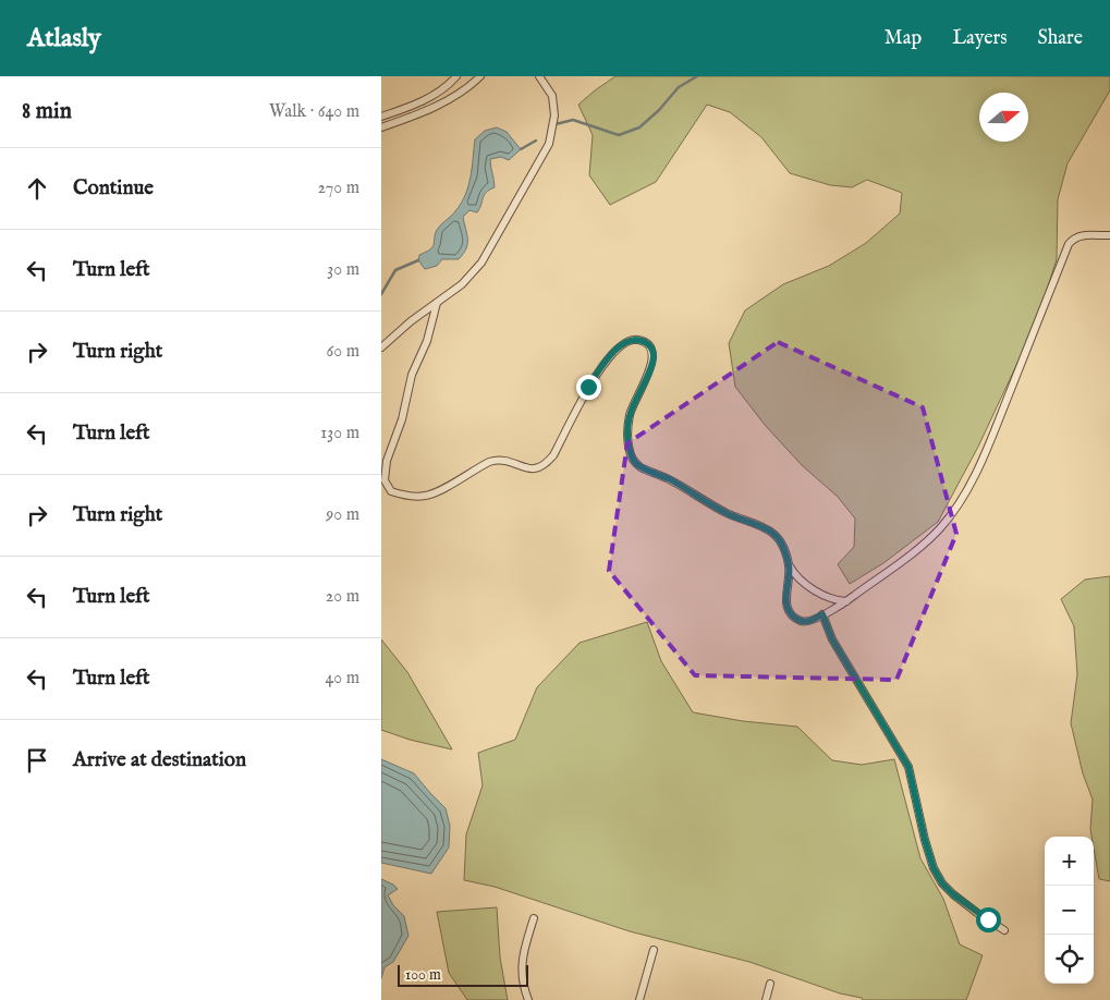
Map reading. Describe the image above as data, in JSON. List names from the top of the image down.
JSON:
{
  "scale_bar": "100 m",
  "north": "right",
  "page": {
    "header": "Atlasly",
    "nav": ["Map", "Layers", "Share"],
    "heading": ["8 min", "Walk · 640 m"],
    "list": [
      ["Continue", "270 m"],
      ["Turn left", "30 m"],
      ["Turn right", "60 m"],
      ["Turn left", "130 m"],
      ["Turn right", "90 m"],
      ["Turn left", "20 m"],
      ["Turn left", "40 m"],
      "Arrive at destination"
    ],
    "map_buttons": ["+", "−"],
    "scale": "100 m"
  }
}
